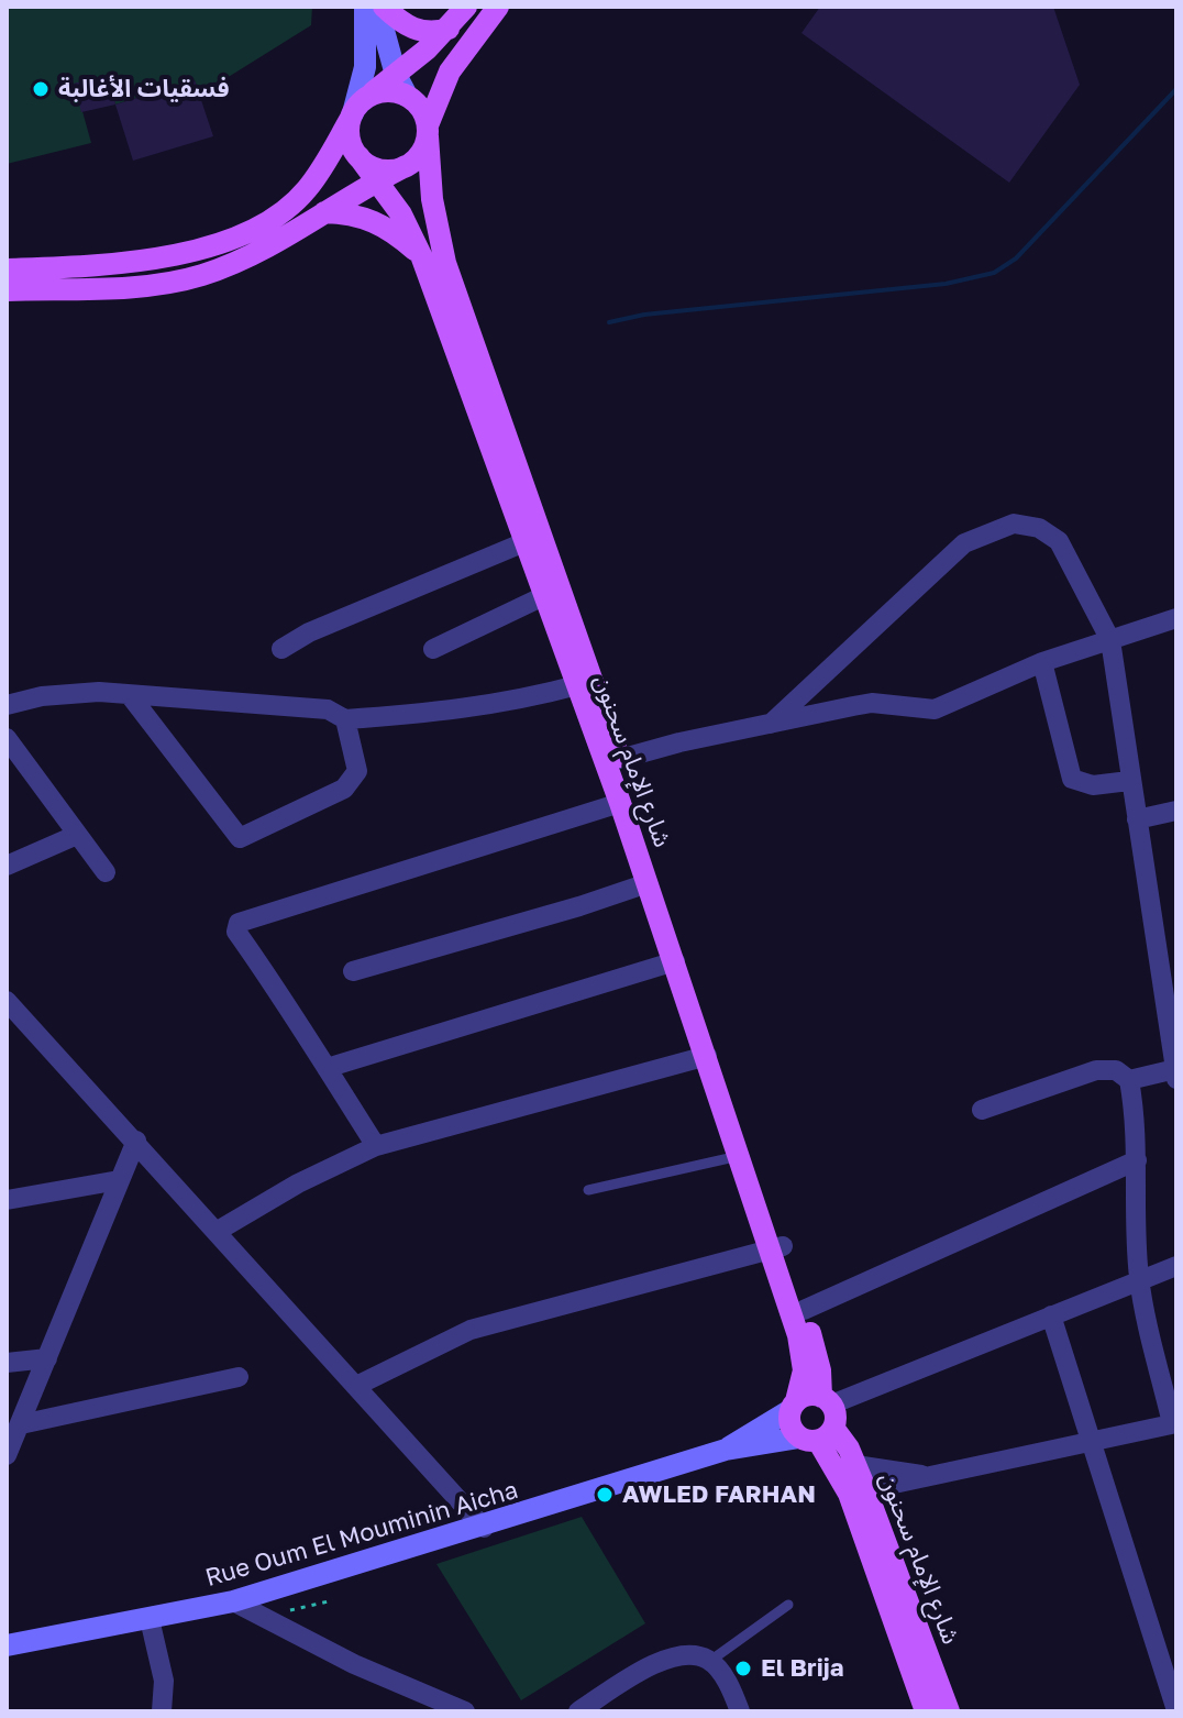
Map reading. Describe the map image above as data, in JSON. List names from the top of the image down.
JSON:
{
  "streets": {
    "main road": ["شارع الإمام سحنون"],
    "street": ["Rue Oum El Mouminin Aicha"]
  },
  "crossings": [
    ["شارع الإمام سحنون", "Rue Oum El Mouminin Aicha"]
  ],
  "places": ["فسقيات الأغالبة", "AWLED FARHAN", "El Brija"]
}
